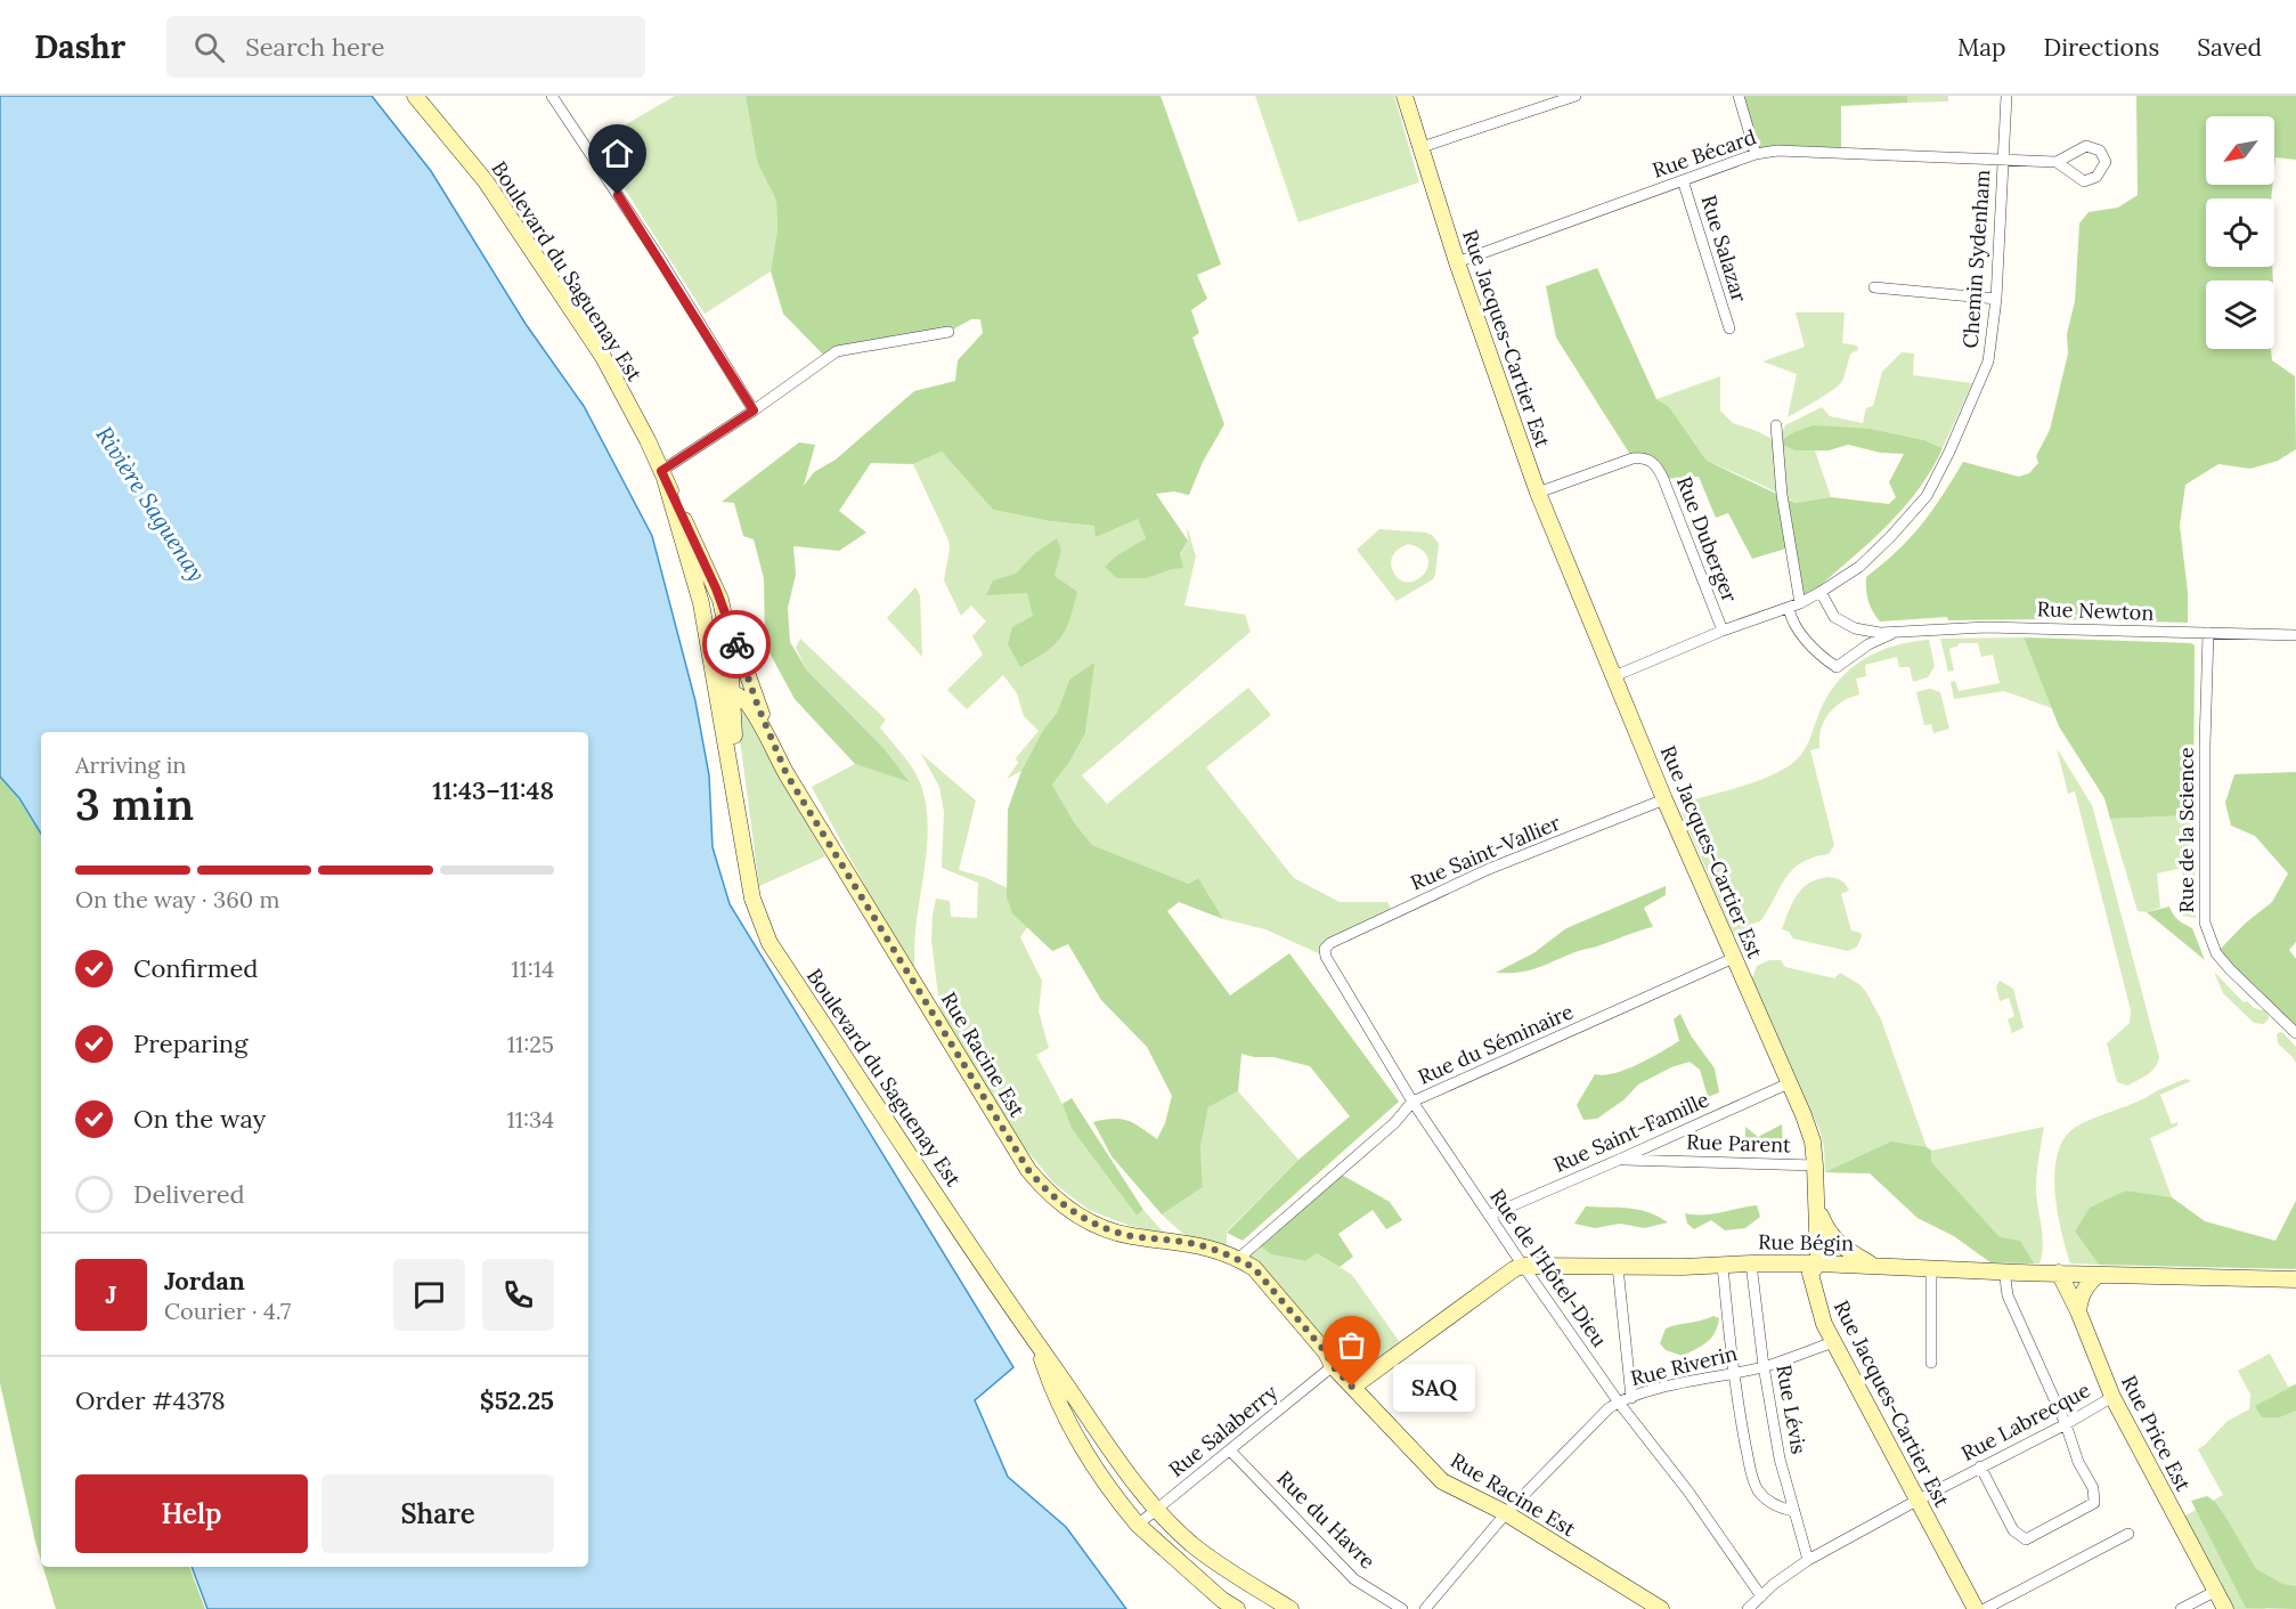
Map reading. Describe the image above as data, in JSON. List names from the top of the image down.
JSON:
{
  "streets": {
    "main road": [
      "Boulevard du Saguenay Est",
      "Rue Jacques-Cartier Est",
      "Rue Racine Est",
      "Rue Bégin",
      "Rue Price Est"
    ],
    "street": [
      "Rue Bécard",
      "Rue Salazar",
      "Chemin Sydenham",
      "Rue Duberger",
      "Rue Newton",
      "Rue de la Science",
      "Rue Saint-Vallier",
      "Rue du Séminaire",
      "Rue Saint-Famille",
      "Rue Parent",
      "Rue de l'Hôtel-Dieu",
      "Rue Riverin",
      "Rue Lévis",
      "Rue Labrecque",
      "Rue Salaberry",
      "Rue du Havre"
    ]
  },
  "crossings": [
    ["Rue Bécard", "Rue Salazar"],
    ["Rue Bécard", "Chemin Sydenham"],
    ["Rue Bécard", "Rue Jacques-Cartier Est"],
    ["Chemin Sydenham", "Rue Jacques-Cartier Est"],
    ["Chemin Sydenham", "Rue Duberger"],
    ["Chemin Sydenham", "Rue Newton"],
    ["Boulevard du Saguenay Est", "Rue Racine Est"],
    ["Boulevard du Saguenay Est", "Rue Salaberry"],
    ["Rue Jacques-Cartier Est", "Rue Duberger"],
    ["Rue Jacques-Cartier Est", "Rue Saint-Vallier"],
    ["Rue Jacques-Cartier Est", "Rue du Séminaire"],
    ["Rue Jacques-Cartier Est", "Rue Saint-Famille"],
    ["Rue Jacques-Cartier Est", "Rue Parent"],
    ["Rue Jacques-Cartier Est", "Rue Bégin"],
    ["Rue Jacques-Cartier Est", "Rue Riverin"],
    ["Rue Jacques-Cartier Est", "Rue Labrecque"],
    ["Rue Newton", "Rue de la Science"],
    ["Rue Saint-Vallier", "Rue de l'Hôtel-Dieu"],
    ["Rue du Séminaire", "Rue Racine Est"],
    ["Rue du Séminaire", "Rue de l'Hôtel-Dieu"],
    ["Rue Racine Est", "Rue Riverin"],
    ["Rue Racine Est", "Rue Salaberry"],
    ["Rue Saint-Famille", "Rue Parent"],
    ["Rue Saint-Famille", "Rue de l'Hôtel-Dieu"],
    ["Rue Bégin", "Rue de l'Hôtel-Dieu"],
    ["Rue Bégin", "Rue Lévis"],
    ["Rue Bégin", "Rue Price Est"],
    ["Rue de l'Hôtel-Dieu", "Rue Riverin"],
    ["Rue de l'Hôtel-Dieu", "Rue Labrecque"],
    ["Rue Riverin", "Rue Lévis"],
    ["Rue Lévis", "Rue Labrecque"],
    ["Rue Labrecque", "Rue Price Est"],
    ["Rue Salaberry", "Rue du Havre"]
  ],
  "water": ["Rivière Saguenay"],
  "places": ["SAQ"],
  "north": "bottom left",
  "page": {
    "header": "Dashr",
    "search": "Search here",
    "nav": ["Map", "Directions", "Saved"],
    "heading": ["3 min", "Arriving in", "11:43–11:48"],
    "panel": [
      "Jordan",
      "Courier · 4.7",
      "Order #4378",
      "$52.25"
    ],
    "bar": "On the way · 360 m",
    "list": [
      ["Confirmed", "11:14"],
      ["Preparing", "11:25"],
      ["On the way", "11:34"],
      "Delivered"
    ],
    "round": "J",
    "bubble": "SAQ",
    "buttons": ["Help", "Share"]
  }
}
